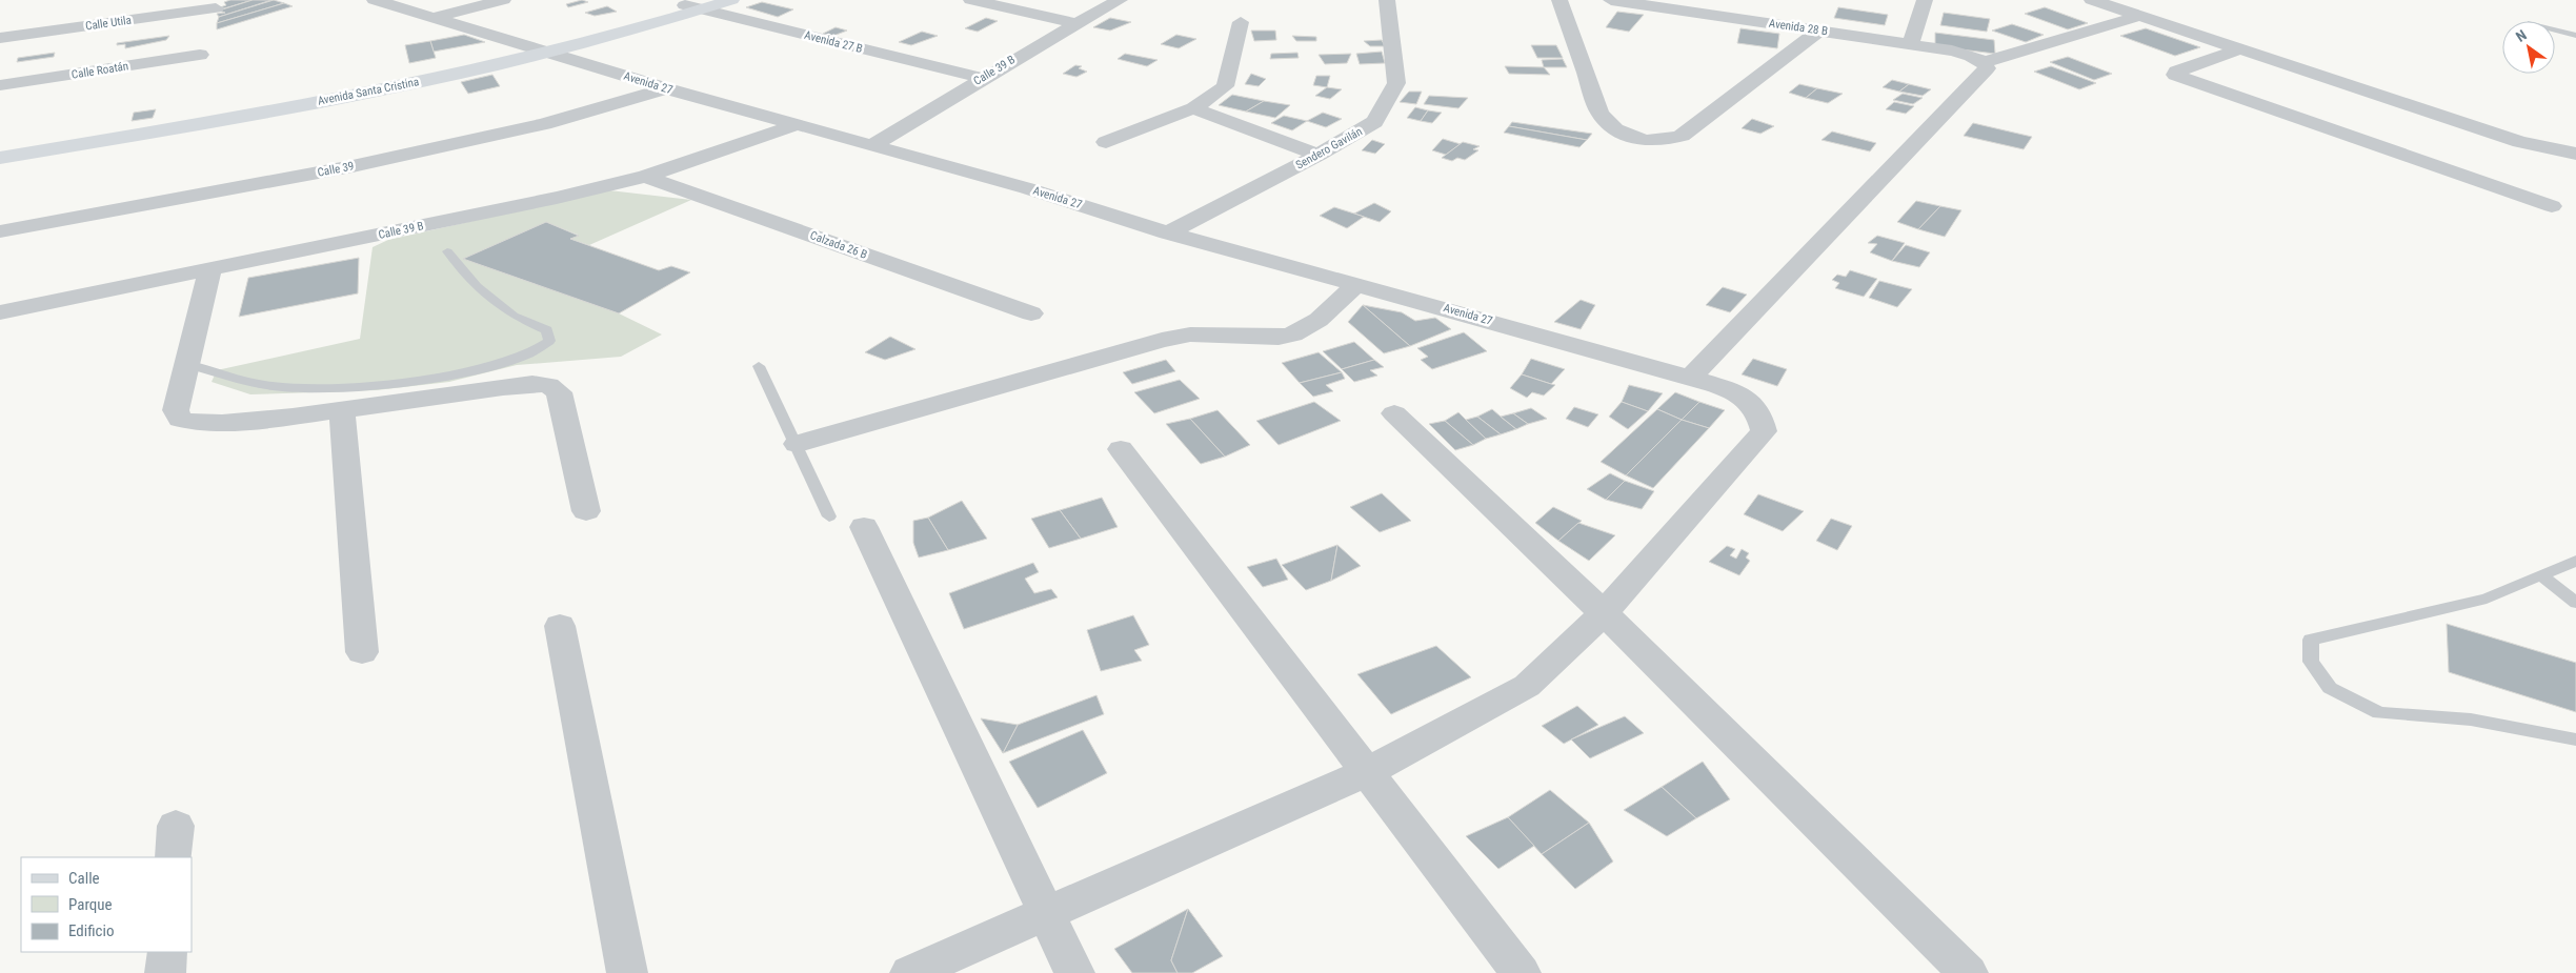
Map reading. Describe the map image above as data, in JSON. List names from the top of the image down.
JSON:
{
  "streets": {
    "street": [
      "Calle Utila",
      "Avenida 28 B",
      "Avenida 27 B",
      "Calle Roatán",
      "Calle 39 B",
      "Avenida 27",
      "Avenida Santa Cristina",
      "Sendero Gavilán",
      "Calle 39",
      "Calzada 26 B"
    ]
  },
  "crossings": [
    ["Avenida 27 B", "Calle 39 B"],
    ["Avenida 27 B", "Avenida Santa Cristina"],
    ["Calle 39 B", "Avenida 27"],
    ["Calle 39 B", "Calzada 26 B"],
    ["Avenida 27", "Avenida Santa Cristina"],
    ["Avenida 27", "Sendero Gavilán"],
    ["Avenida 27", "Calle 39"]
  ],
  "legend": ["Calle", "Parque", "Edificio"],
  "north": "top left"
}
